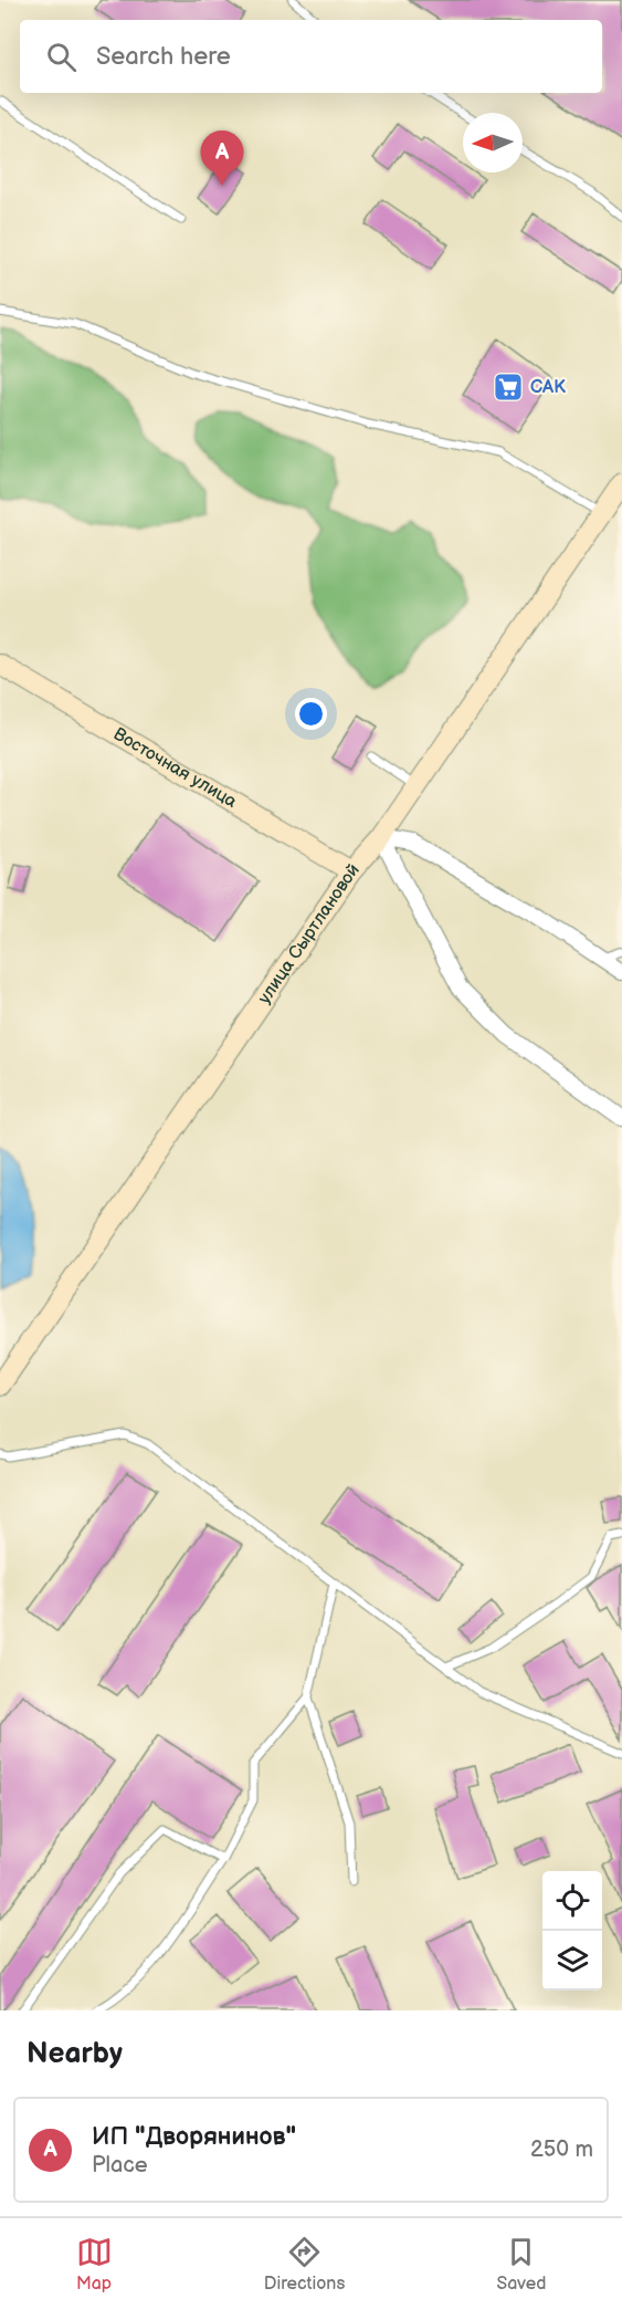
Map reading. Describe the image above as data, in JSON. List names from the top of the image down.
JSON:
{
  "streets": {
    "street": ["Восточная улица", "улица Сыртлановой"]
  },
  "crossings": [
    ["Восточная улица", "улица Сыртлановой"]
  ],
  "places": {
    "supermarket": ["САК"]
  },
  "north": "left",
  "page": {
    "search": "Search here",
    "pins": "A",
    "heading": "Nearby",
    "list": [
      {
        "mark": "A",
        "name": "ИП \"Дворянинов\"",
        "note": "Place",
        "value": "250 m"
      }
    ],
    "nav": ["Map", "Directions", "Saved"]
  }
}
